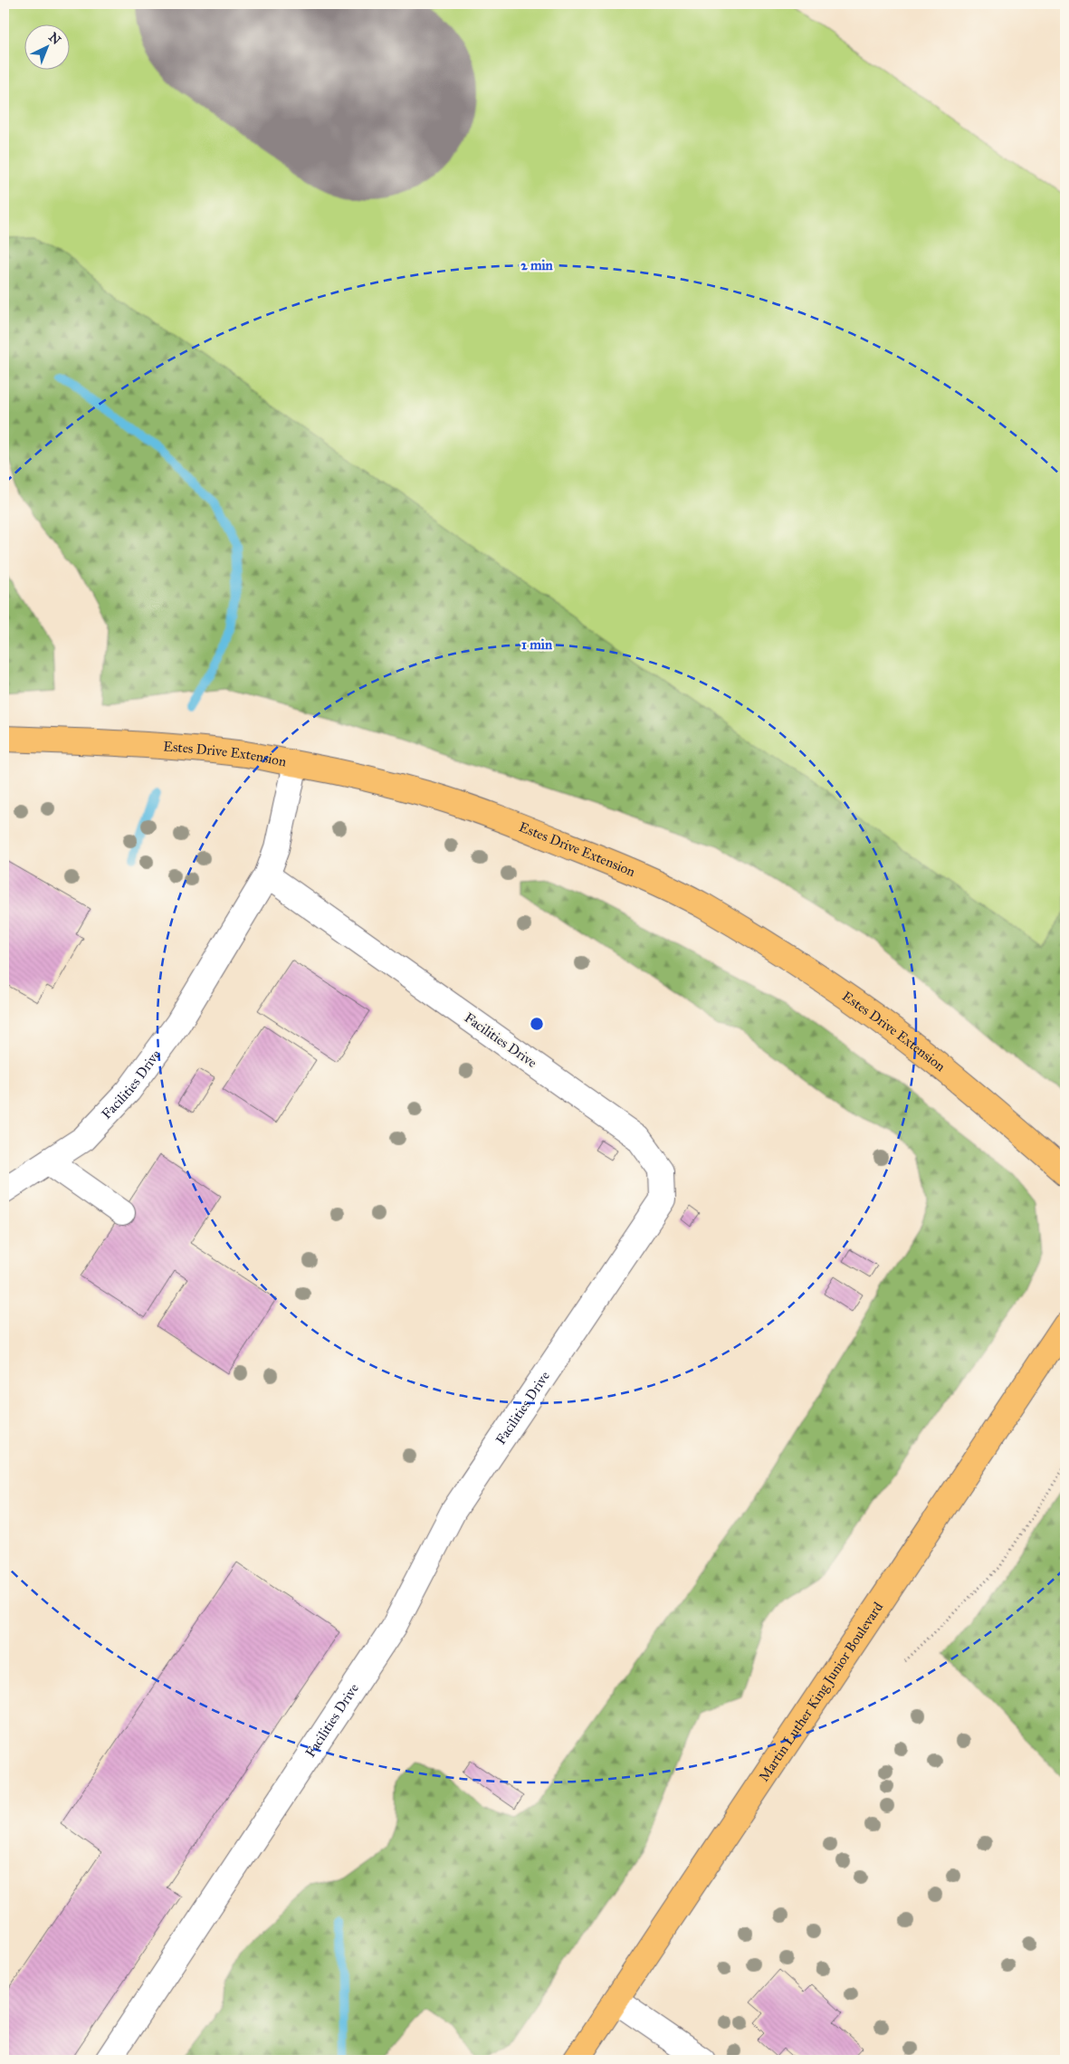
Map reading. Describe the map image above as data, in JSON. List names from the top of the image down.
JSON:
{
  "streets": {
    "main road": ["Estes Drive Extension", "Martin Luther King Junior Boulevard"],
    "lane": ["Facilities Drive"]
  },
  "crossings": [
    ["Estes Drive Extension", "Facilities Drive"]
  ],
  "north": "top right",
  "rings": ["2 min", "1 min"]
}
